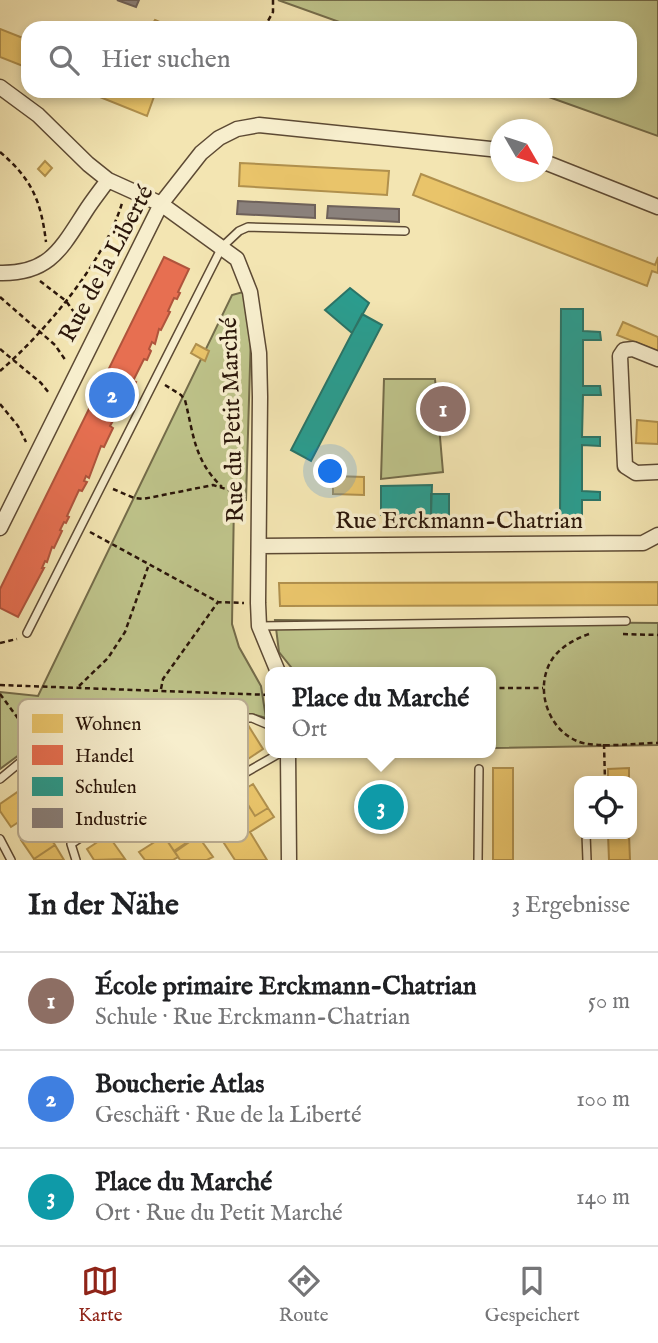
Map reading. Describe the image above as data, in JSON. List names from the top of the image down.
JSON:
{
  "streets": {
    "street": ["Rue de la Liberté", "Rue du Petit Marché", "Rue Erckmann-Chatrian"]
  },
  "crossings": [
    ["Rue de la Liberté", "Rue du Petit Marché"],
    ["Rue du Petit Marché", "Rue Erckmann-Chatrian"]
  ],
  "legend": [
    "Wohnen",
    "Handel",
    "Schulen",
    "Industrie"
  ],
  "north": "bottom right",
  "page": {
    "search": "Hier suchen",
    "pins": ["2", "1", "3"],
    "popup": ["Place du Marché", "Ort"],
    "heading": ["In der Nähe", "3 Ergebnisse"],
    "list": [
      {
        "mark": "1",
        "name": "École primaire Erckmann-Chatrian",
        "note": "Schule · Rue Erckmann-Chatrian",
        "value": "50 m"
      },
      {
        "mark": "2",
        "name": "Boucherie Atlas",
        "note": "Geschäft · Rue de la Liberté",
        "value": "100 m"
      },
      {
        "mark": "3",
        "name": "Place du Marché",
        "note": "Ort · Rue du Petit Marché",
        "value": "140 m"
      }
    ],
    "nav": ["Karte", "Route", "Gespeichert"]
  }
}
